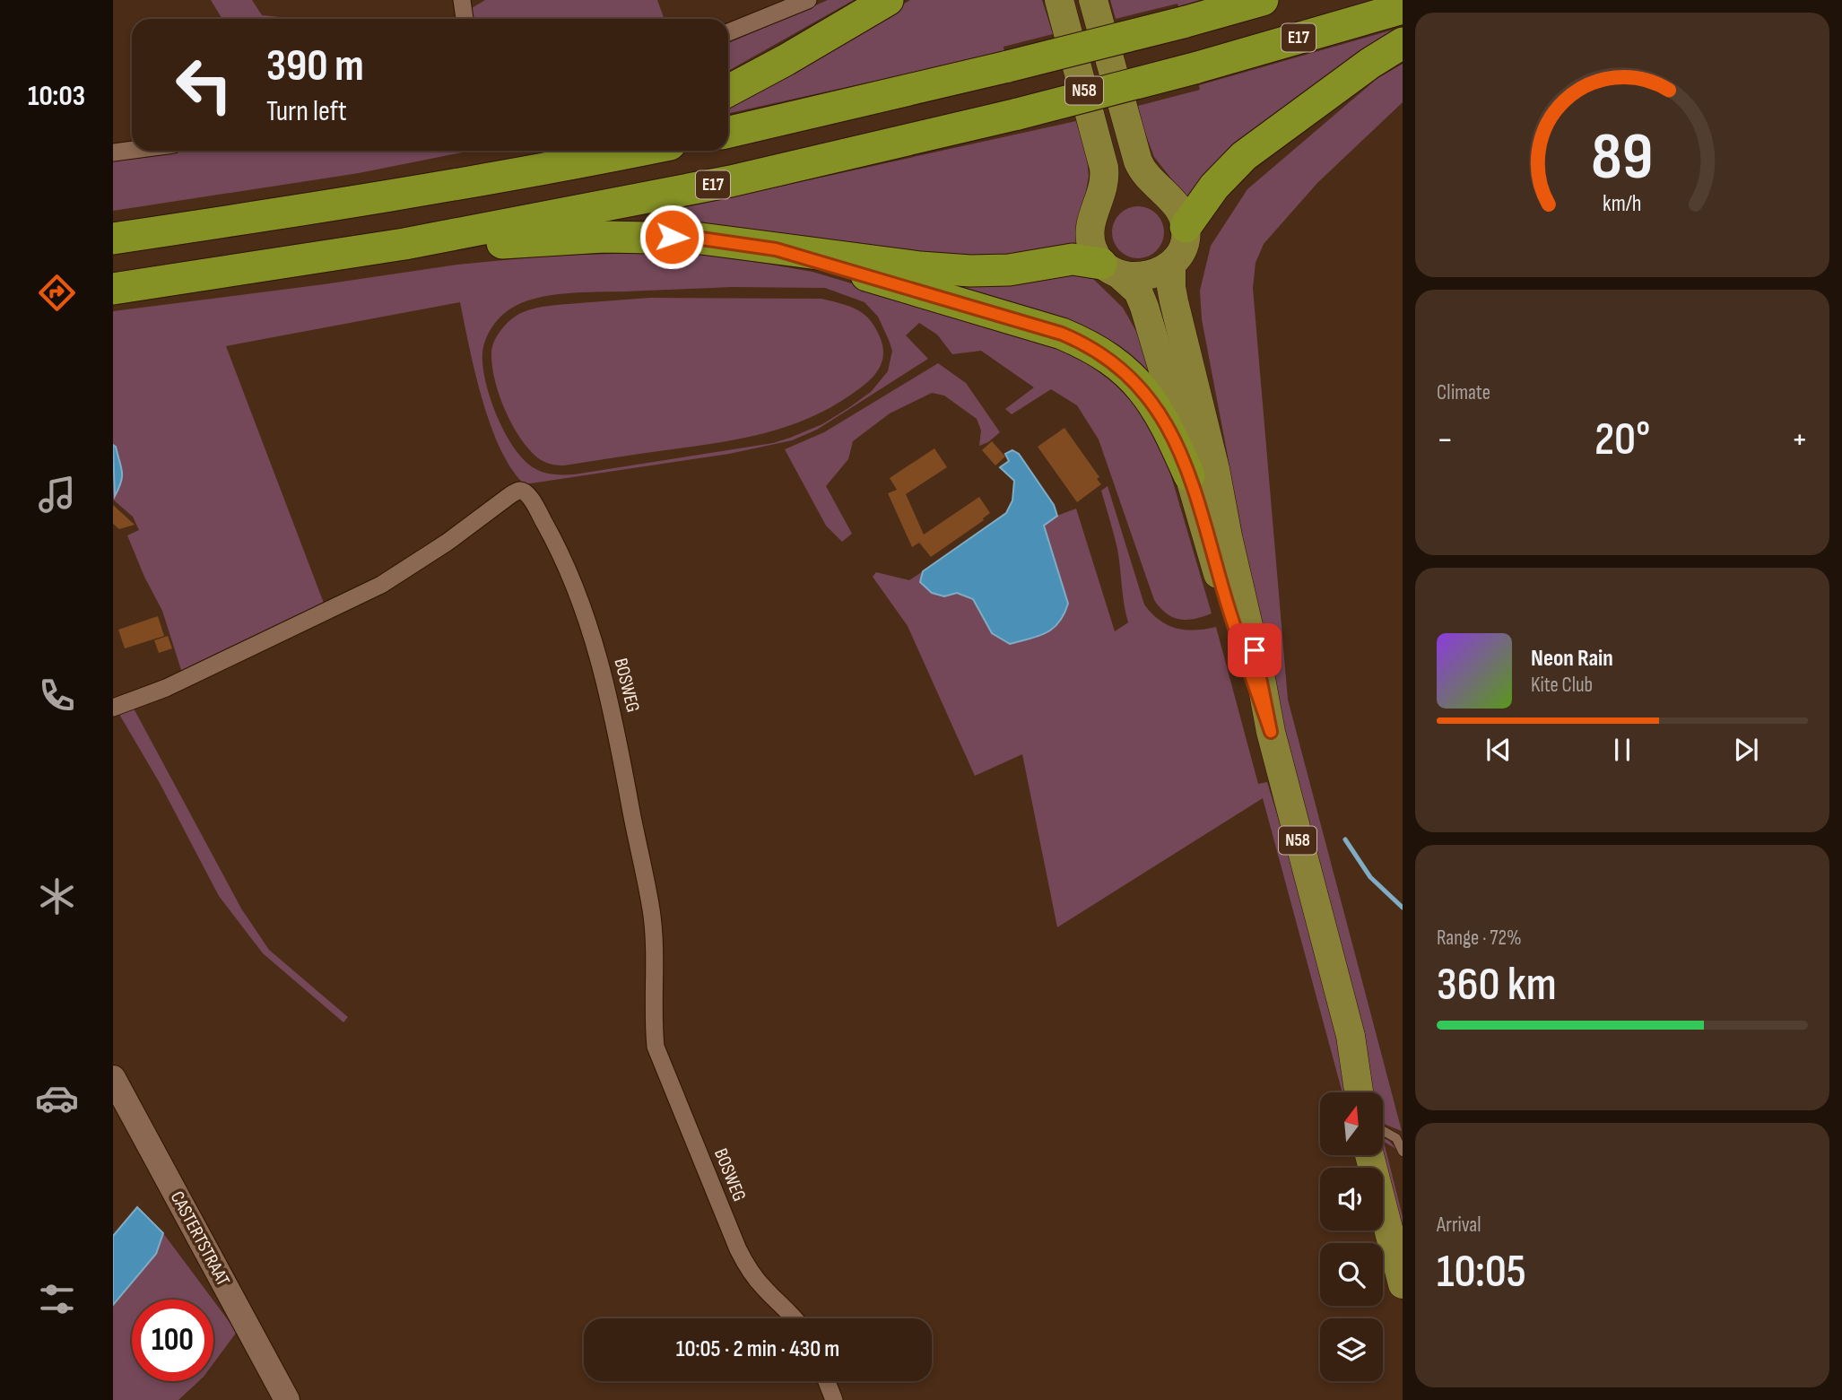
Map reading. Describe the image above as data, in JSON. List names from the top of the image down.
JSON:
{
  "streets": {
    "highway": ["E17"],
    "main road": ["N58", "CASTERTSTRAAT"],
    "street": ["BOSWEG"]
  },
  "north": "top",
  "page": {
    "tabs": "10:03",
    "turn": ["390 m", "Turn left"],
    "tile": [
      "Climate",
      ["Range · 72%", "360 km"],
      ["Arrival", "10:05"]
    ],
    "heat": ["−", "20°", "+"],
    "song": ["Neon Rain", "Kite Club"],
    "limit": "100",
    "trip": "10:05 · 2 min · 430 m",
    "gauge": ["89", "km/h"]
  }
}
